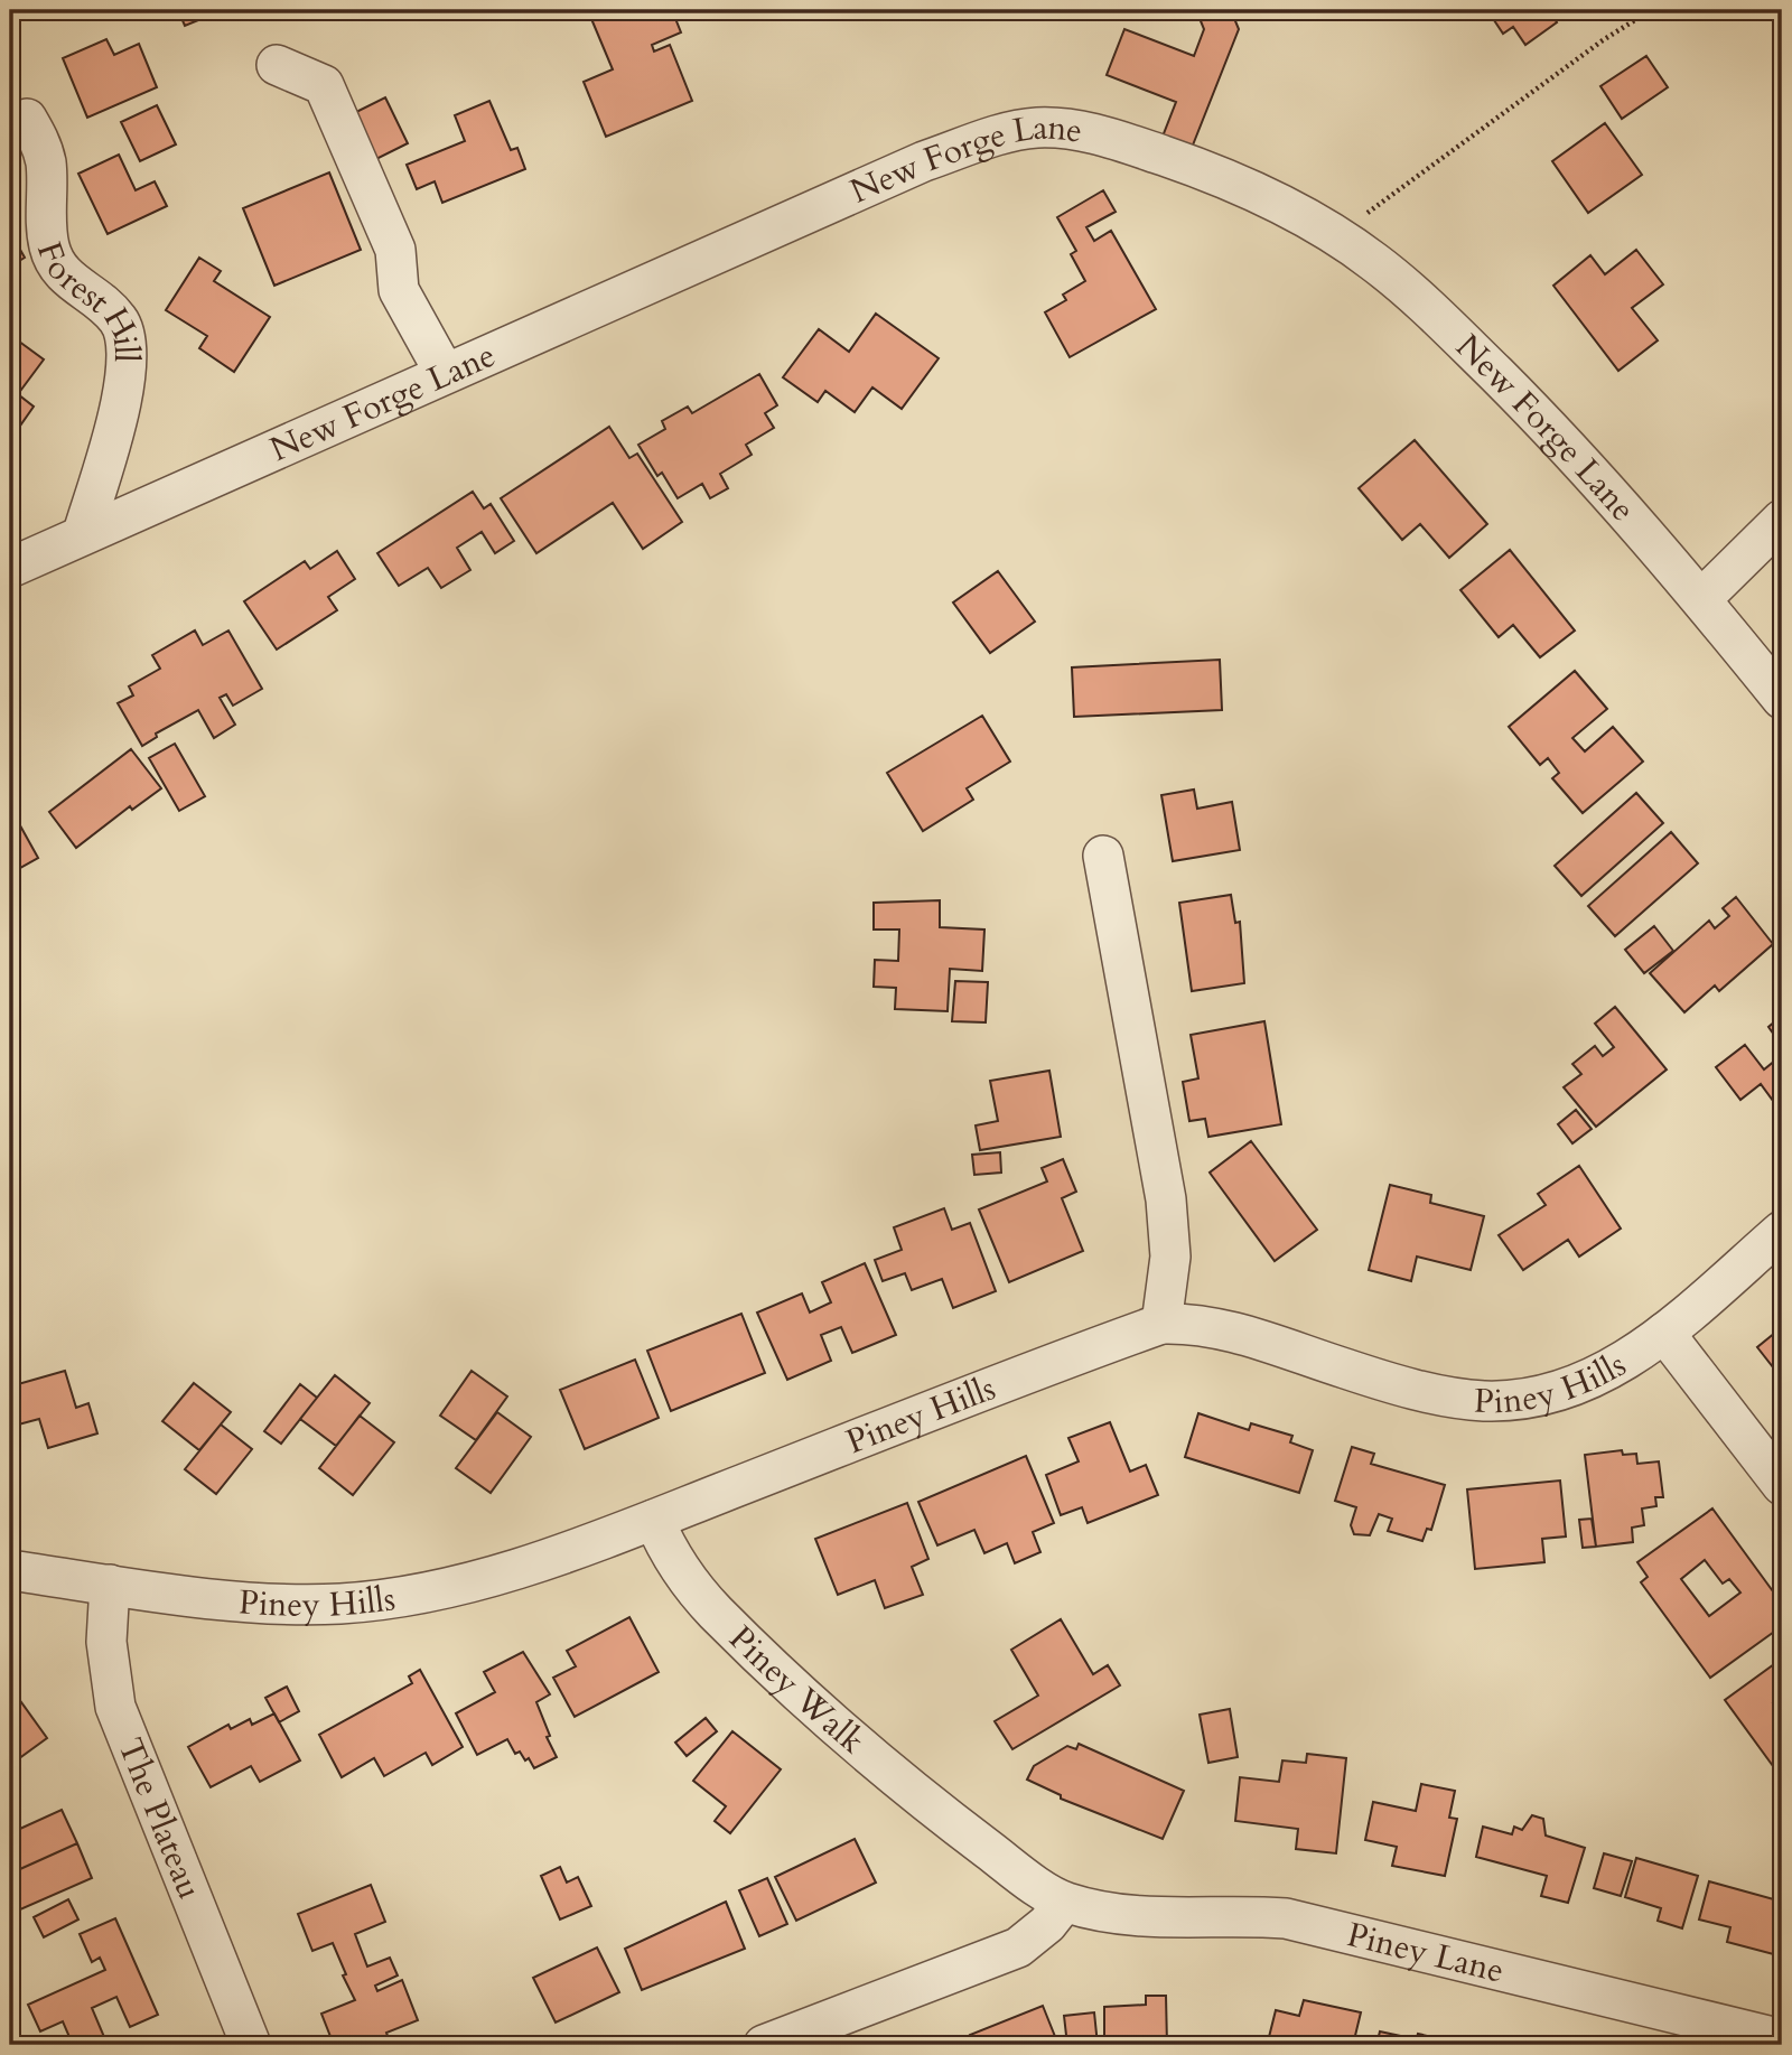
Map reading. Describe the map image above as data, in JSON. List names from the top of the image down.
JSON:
{
  "streets": {
    "street": [
      "New Forge Lane",
      "Forest Hill",
      "Piney Hills",
      "Piney Walk",
      "The Plateau",
      "Piney Lane"
    ]
  },
  "crossings": [
    ["New Forge Lane", "Forest Hill"],
    ["Piney Hills", "Piney Walk"],
    ["Piney Hills", "The Plateau"],
    ["Piney Walk", "Piney Lane"]
  ]
}
